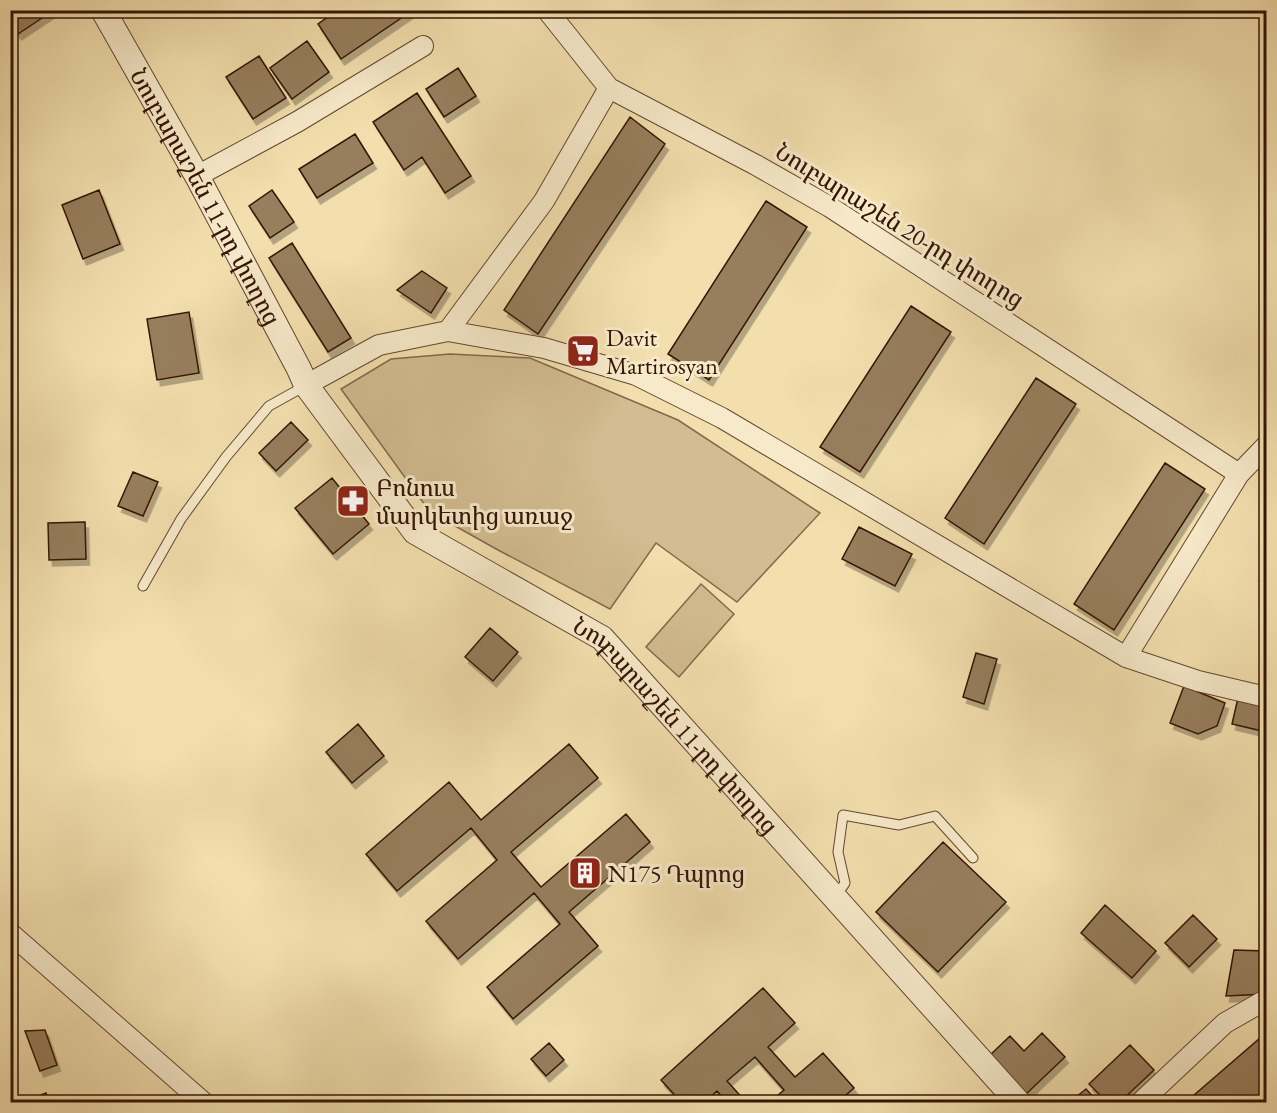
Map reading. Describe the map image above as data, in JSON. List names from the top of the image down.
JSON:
{
  "streets": {
    "street": ["Նուբարաշեն 11-րդ փողոց", "Նուբարաշեն 20-րդ փողոց"]
  },
  "places": {
    "supermarket": ["Davit Martirosyan"],
    "pharmacy": ["Բոնուս մարկետից առաջ"],
    "building": ["N175 Դպրոց"]
  }
}
